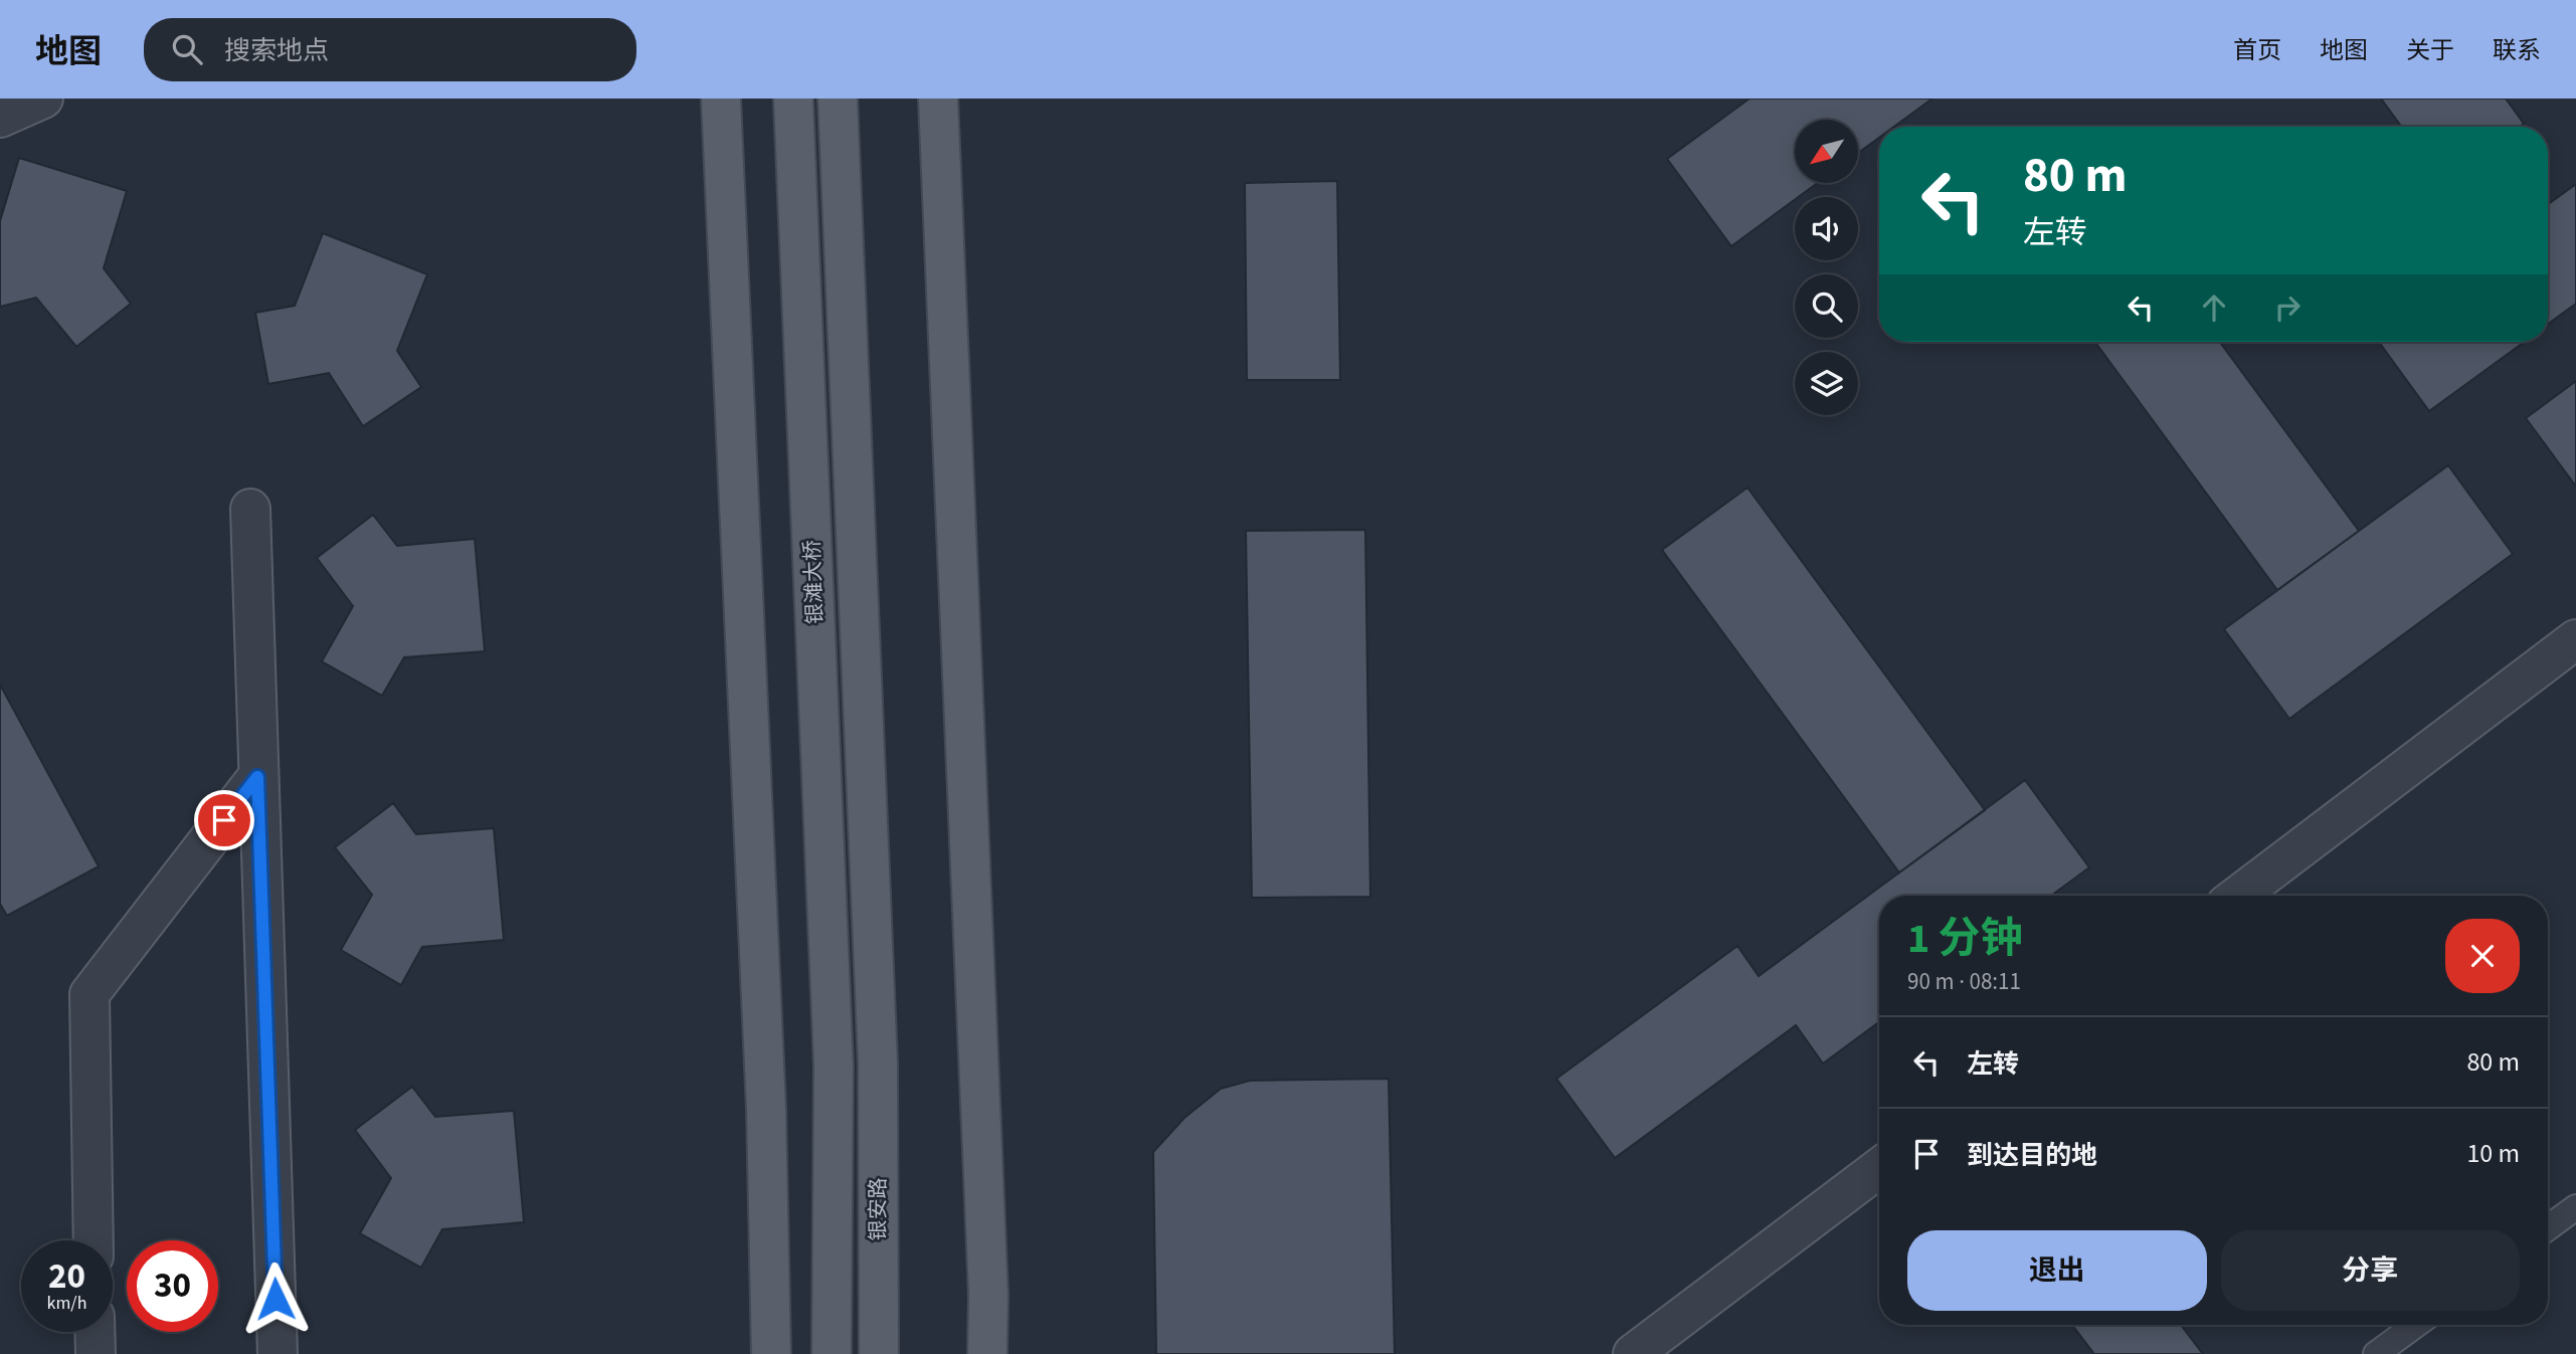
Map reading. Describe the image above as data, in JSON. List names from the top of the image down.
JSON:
{
  "streets": {
    "main road": ["银滩大桥", "银安路"]
  },
  "crossings": [
    ["银滩大桥", "银安路"]
  ],
  "north": "bottom left",
  "page": {
    "header": "地图",
    "search": "搜索地点",
    "nav": [
      "首页",
      "地图",
      "关于",
      "联系"
    ],
    "turn": ["80 m", "左转"],
    "heading": ["1 分钟", "90 m · 08:11"],
    "list": [
      {
        "name": "左转",
        "value": "80 m"
      },
      {
        "name": "到达目的地",
        "value": "10 m"
      }
    ],
    "buttons": ["退出", "分享"],
    "speed": "20 km/h",
    "limit": "30"
  }
}
